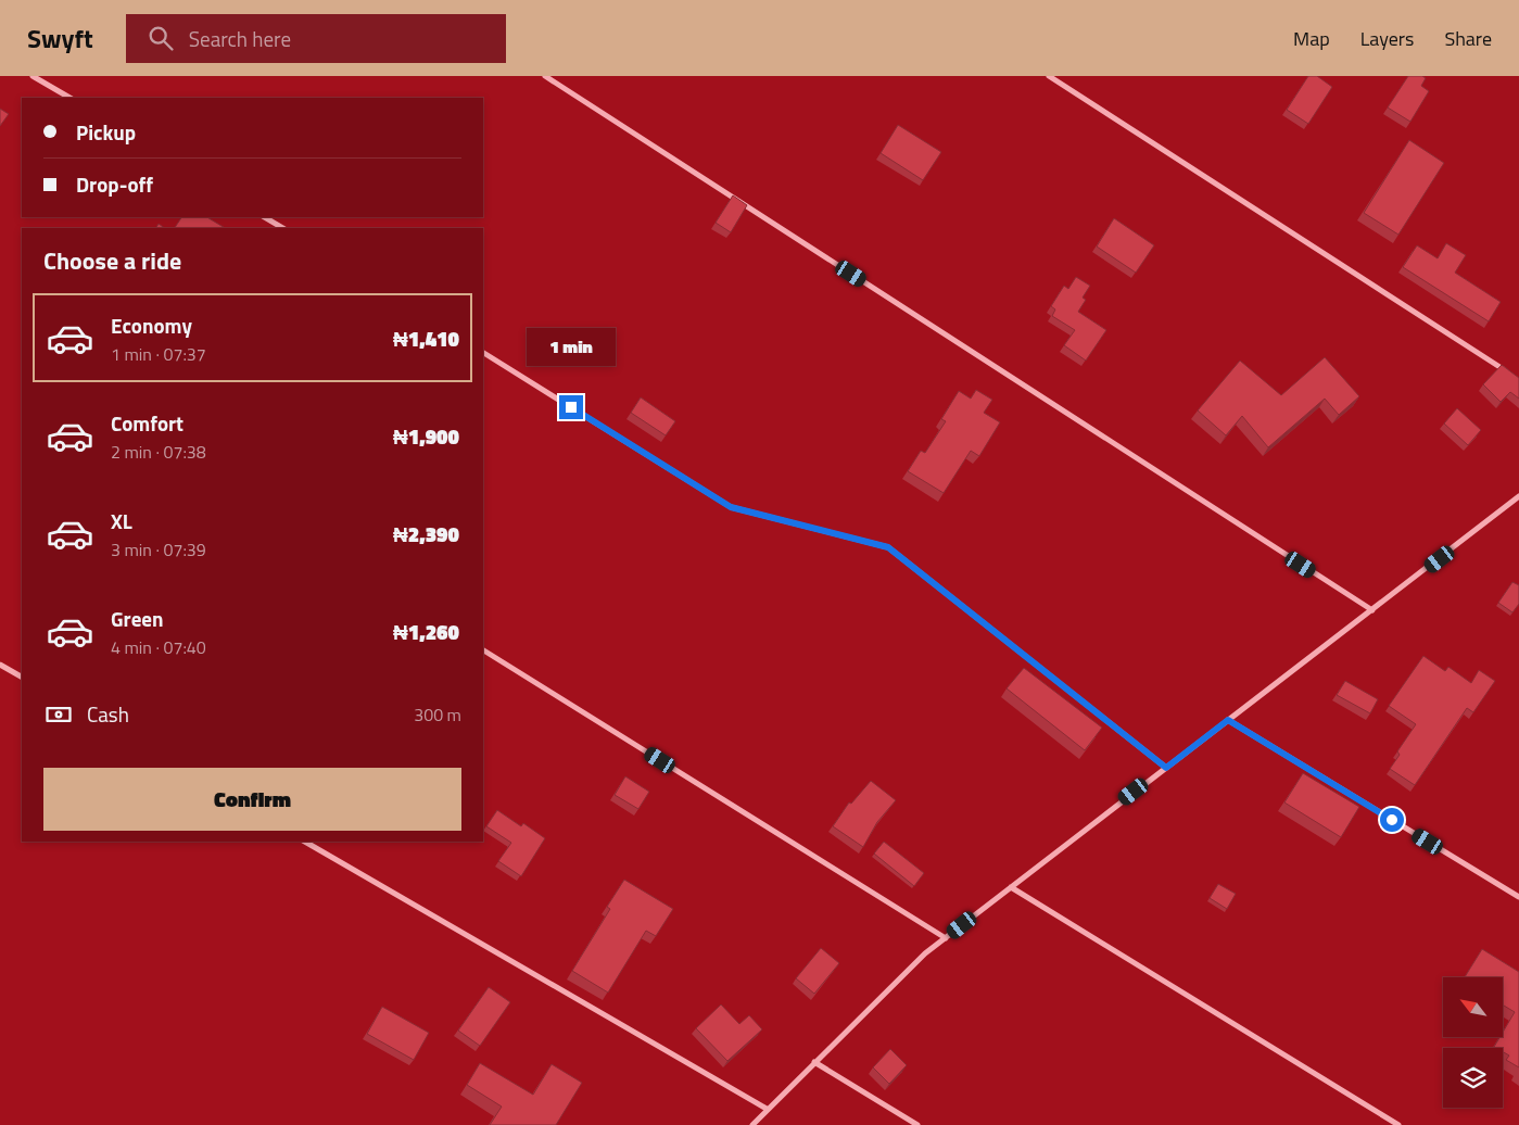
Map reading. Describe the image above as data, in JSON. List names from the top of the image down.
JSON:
{
  "north": "top left",
  "page": {
    "header": "Swyft",
    "search": "Search here",
    "nav": ["Map", "Layers", "Share"],
    "banner": ["Pickup", "Drop-off"],
    "heading": "Choose a ride",
    "list": [
      {
        "name": "Economy",
        "note": "1 min · 07:37",
        "value": "₦1,410"
      },
      {
        "name": "Comfort",
        "note": "2 min · 07:38",
        "value": "₦1,900"
      },
      {
        "name": "XL",
        "note": "3 min · 07:39",
        "value": "₦2,390"
      },
      {
        "name": "Green",
        "note": "4 min · 07:40",
        "value": "₦1,260"
      }
    ],
    "bubble": "1 min",
    "pay": ["Cash", "300 m"],
    "buttons": "Confirm"
  }
}
